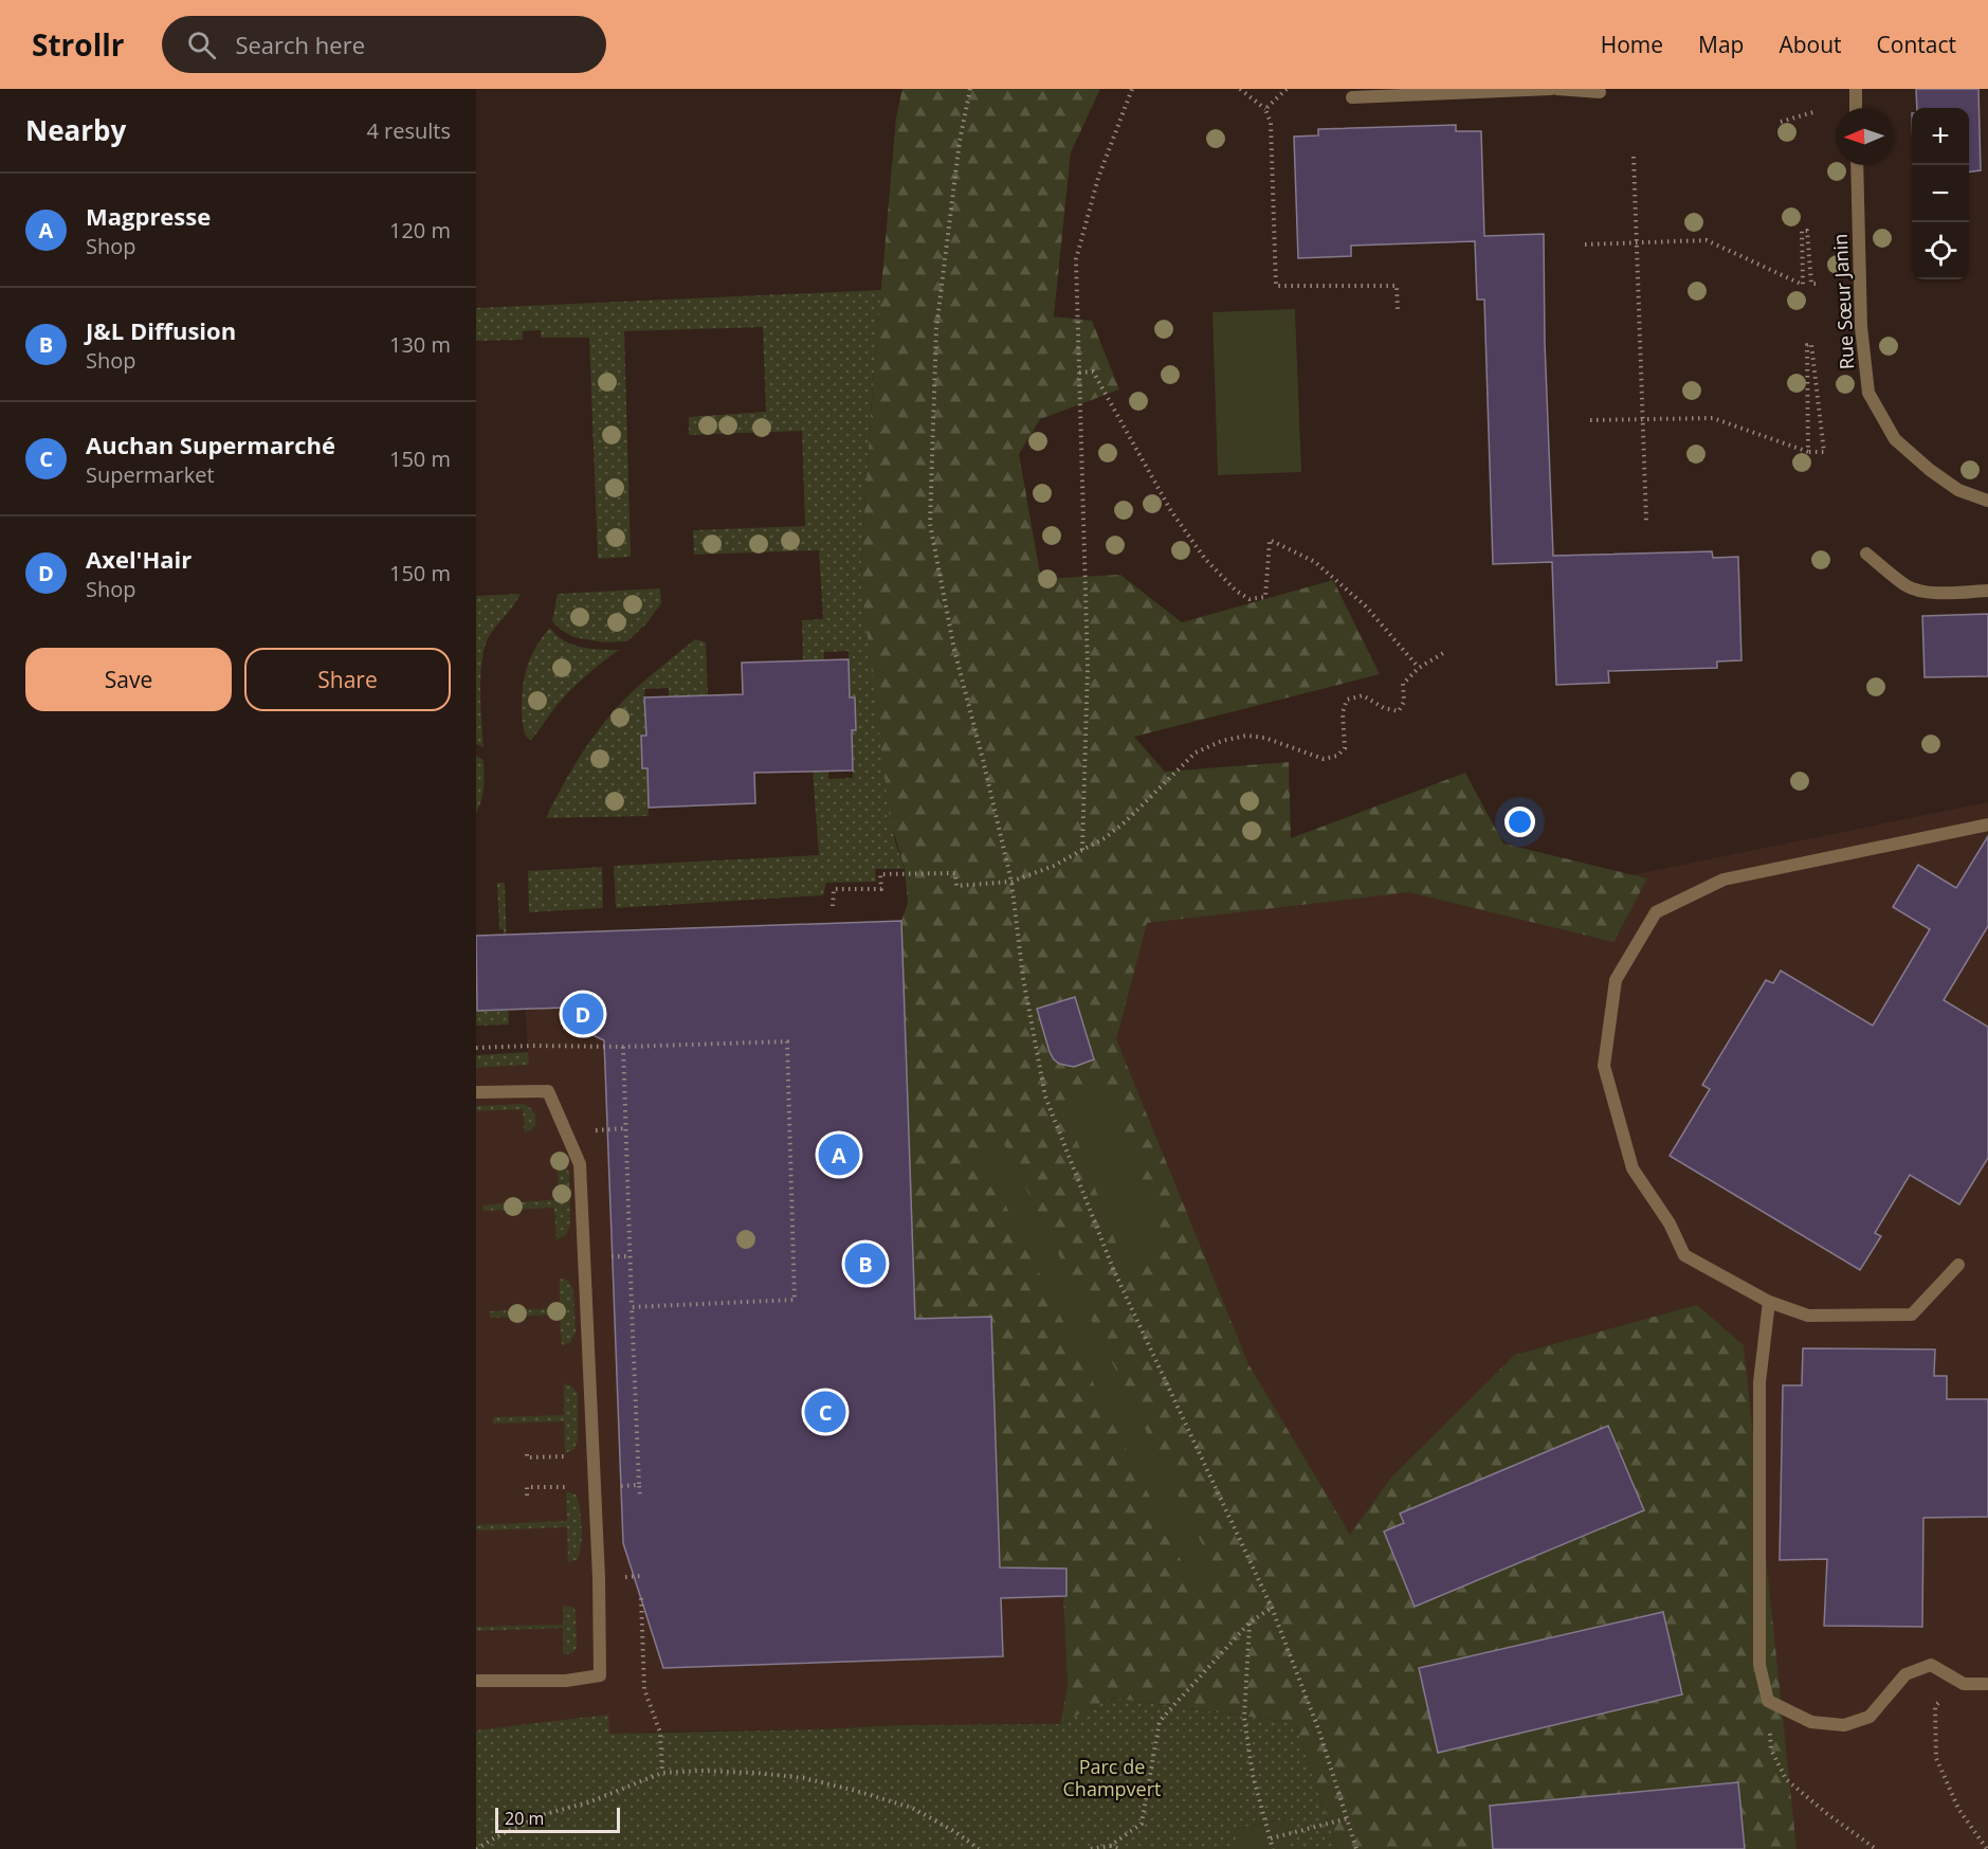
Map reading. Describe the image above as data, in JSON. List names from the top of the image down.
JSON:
{
  "streets": {
    "street": ["Rue Sœur Janin"]
  },
  "parks": ["Parc de Champvert"],
  "scale_bar": "20 m",
  "north": "left",
  "page": {
    "header": "Strollr",
    "search": "Search here",
    "nav": [
      "Home",
      "Map",
      "About",
      "Contact"
    ],
    "heading": ["Nearby", "4 results"],
    "map_buttons": ["+", "−"],
    "list": [
      {
        "mark": "A",
        "name": "Magpresse",
        "note": "Shop",
        "value": "120 m"
      },
      {
        "mark": "B",
        "name": "J&L Diffusion",
        "note": "Shop",
        "value": "130 m"
      },
      {
        "mark": "C",
        "name": "Auchan Supermarché",
        "note": "Supermarket",
        "value": "150 m"
      },
      {
        "mark": "D",
        "name": "Axel'Hair",
        "note": "Shop",
        "value": "150 m"
      }
    ],
    "buttons": ["Save", "Share"],
    "pins": [
      "D",
      "A",
      "B",
      "C"
    ],
    "scale": "20 m"
  }
}
